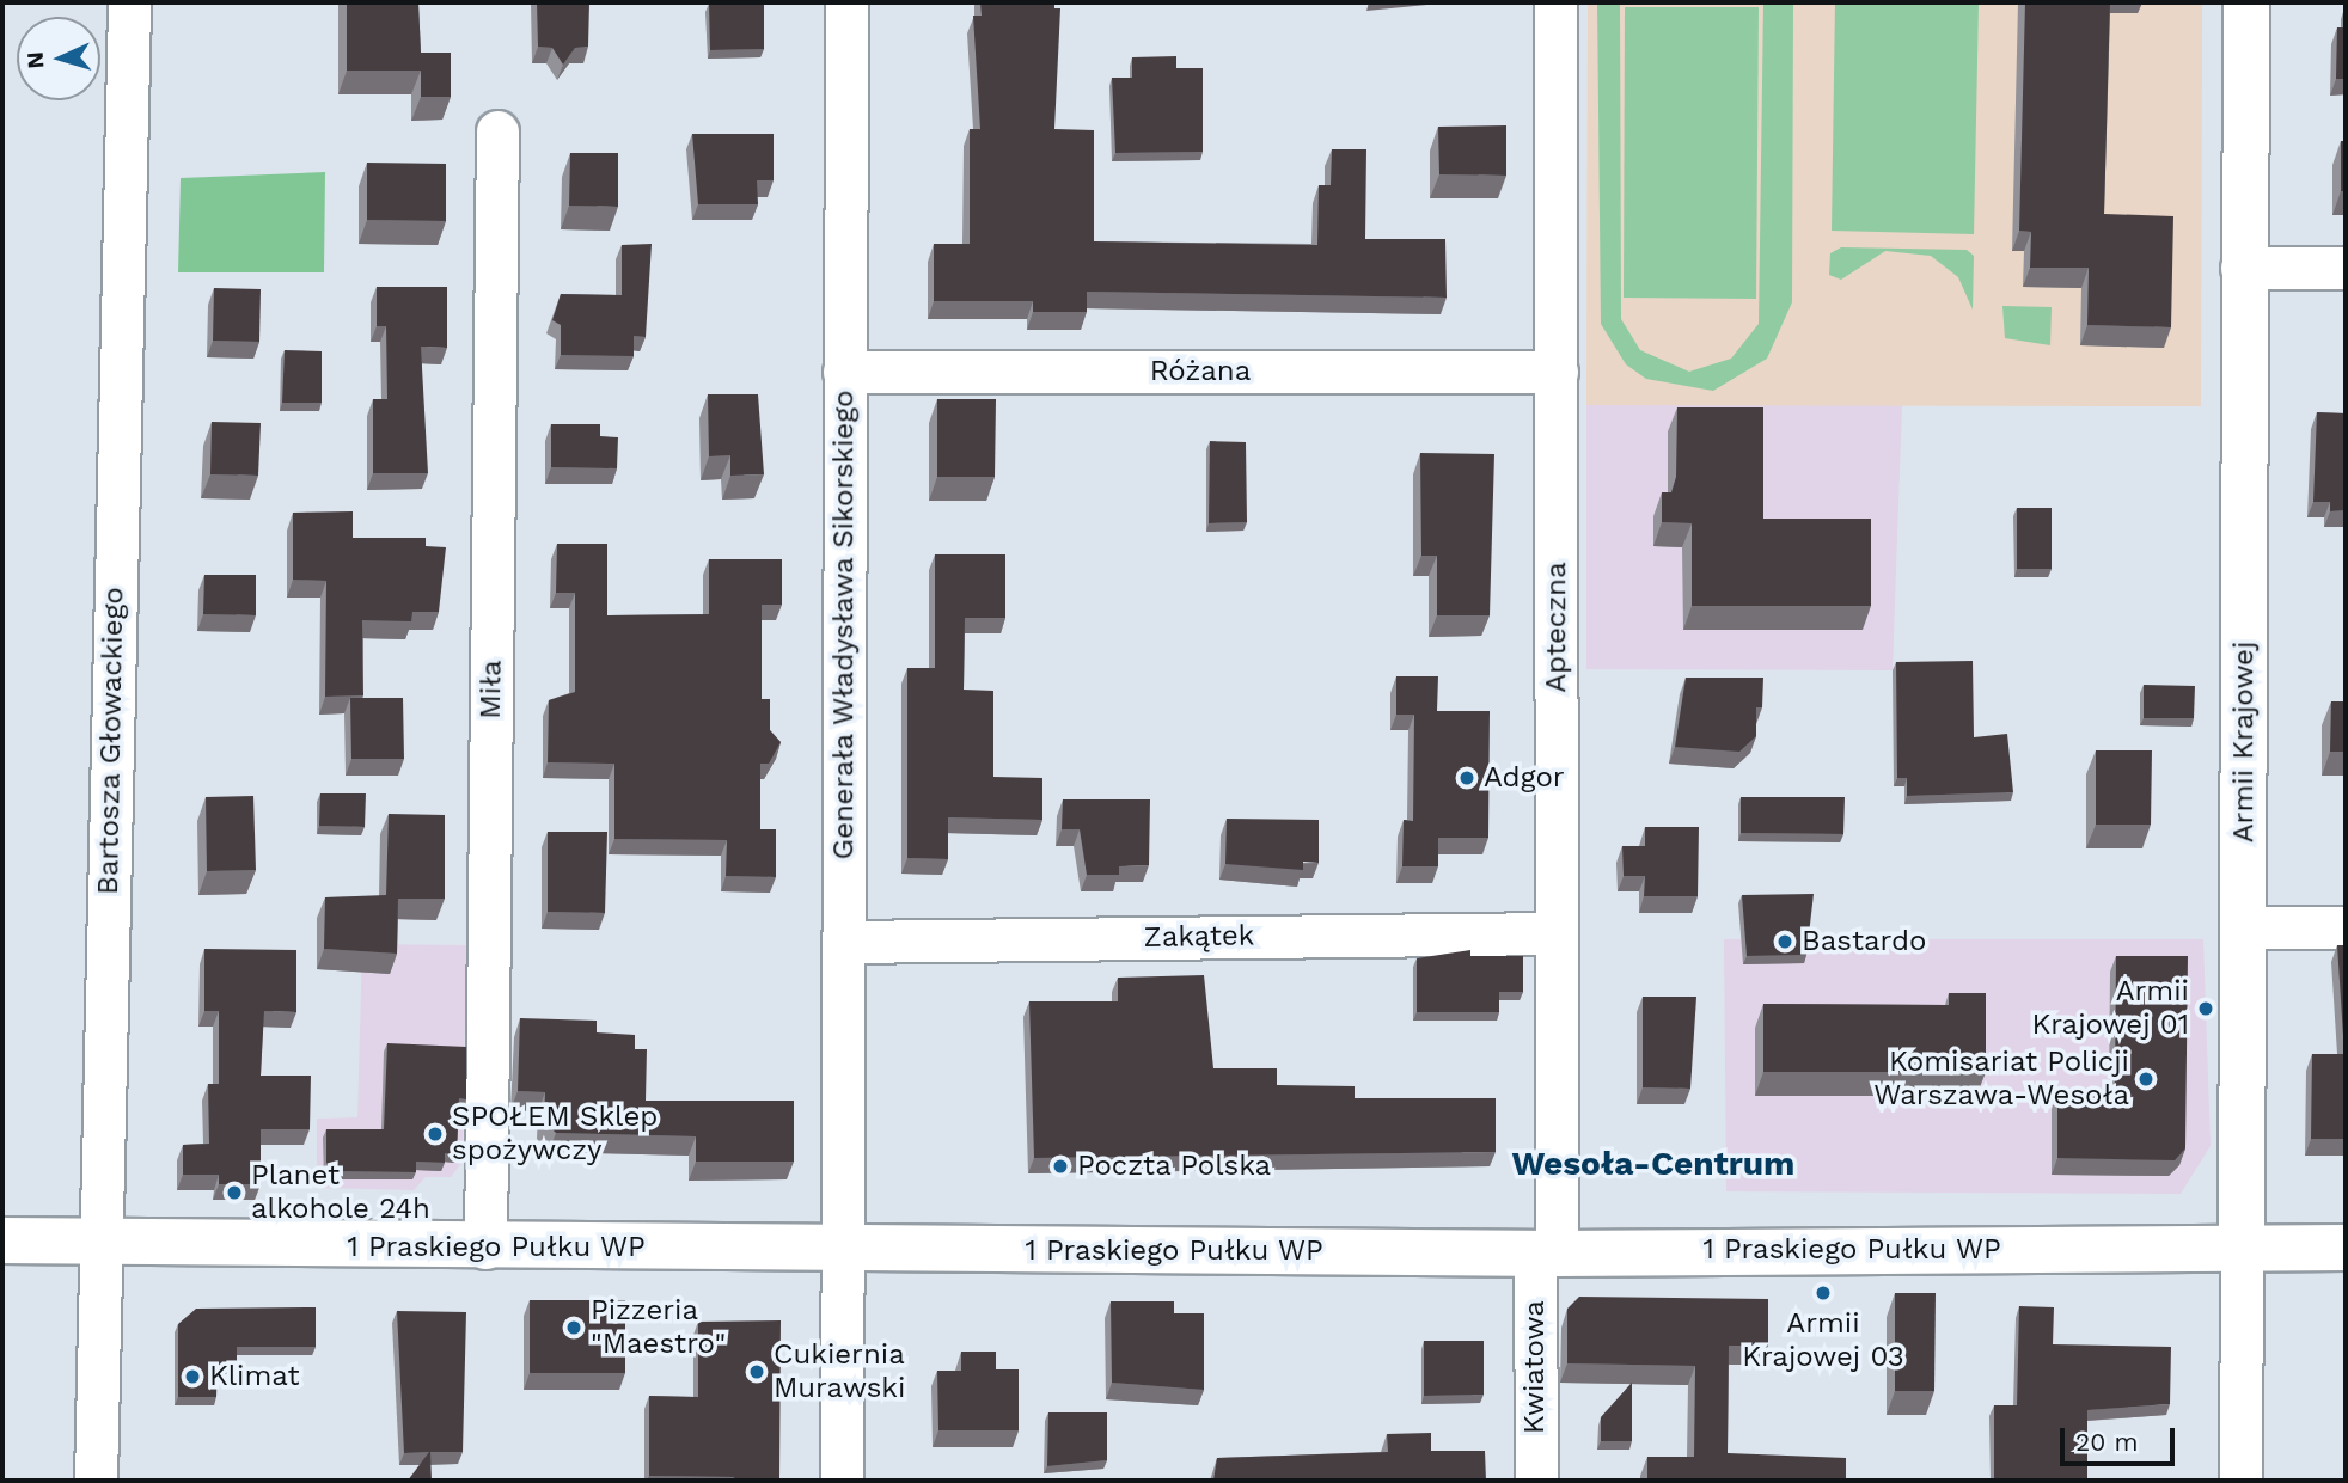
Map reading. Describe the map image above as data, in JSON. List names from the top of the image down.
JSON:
{
  "streets": {
    "street": [
      "Różana",
      "Generała Władysława Sikorskiego",
      "Apteczna",
      "Miła",
      "Bartosza Głowackiego",
      "Armii Krajowej",
      "Zakątek",
      "1 Praskiego Pułku WP",
      "Kwiatowa"
    ]
  },
  "crossings": [
    ["Różana", "Generała Władysława Sikorskiego"],
    ["Różana", "Apteczna"],
    ["Generała Władysława Sikorskiego", "Zakątek"],
    ["Generała Władysława Sikorskiego", "1 Praskiego Pułku WP"],
    ["Apteczna", "Zakątek"],
    ["Apteczna", "1 Praskiego Pułku WP"],
    ["Apteczna", "Kwiatowa"],
    ["Miła", "1 Praskiego Pułku WP"],
    ["Bartosza Głowackiego", "1 Praskiego Pułku WP"],
    ["Armii Krajowej", "1 Praskiego Pułku WP"],
    ["1 Praskiego Pułku WP", "Kwiatowa"]
  ],
  "districts": ["Wesoła-Centrum"],
  "places": [
    "Adgor",
    "Bastardo",
    "Armii Krajowej 01",
    "Komisariat Policji Warszawa-Wesoła",
    "SPOŁEM Sklep spożywczy",
    "Poczta Polska",
    "Planet alkohole 24h",
    "Armii Krajowej 03",
    "Pizzeria \"Maestro\"",
    "Cukiernia Murawski",
    "Klimat"
  ],
  "scale_bar": "20 m",
  "north": "left"
}
